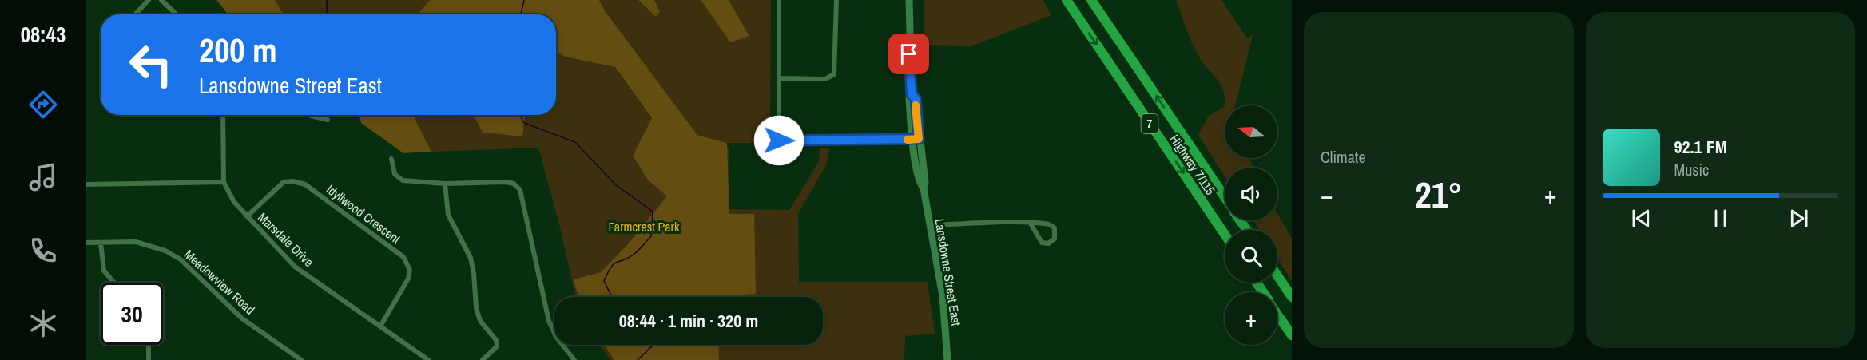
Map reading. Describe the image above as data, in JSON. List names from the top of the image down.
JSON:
{
  "streets": {
    "highway": ["7", "Highway 7/115"],
    "main road": ["Lansdowne Street East"],
    "street": ["Idyllwood Crescent", "Marsdale Drive", "Meadowview Road"]
  },
  "crossings": [
    ["Idyllwood Crescent", "Marsdale Drive"]
  ],
  "parks": ["Farmcrest Park"],
  "north": "left",
  "page": {
    "tabs": "08:43",
    "tile": "Climate",
    "turn": ["200 m", "Lansdowne Street East"],
    "map_buttons": "+",
    "song": ["92.1 FM", "Music"],
    "heat": ["−", "21°", "+"],
    "limit": "30",
    "trip": "08:44 · 1 min · 320 m"
  }
}
